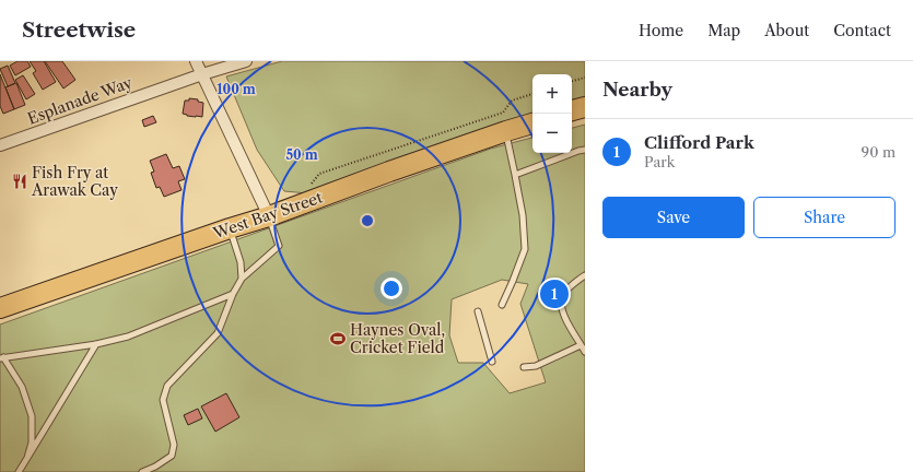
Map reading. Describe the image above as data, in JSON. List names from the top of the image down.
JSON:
{
  "streets": {
    "highway": ["West Bay Street"],
    "street": ["Esplanade Way"]
  },
  "places": {
    "restaurant": ["Fish Fry at Arawak Cay"],
    "sports": ["Haynes Oval, Cricket Field"]
  },
  "page": {
    "header": "Streetwise",
    "nav": [
      "Home",
      "Map",
      "About",
      "Contact"
    ],
    "heading": "Nearby",
    "map_buttons": ["+", "−"],
    "list": [
      {
        "mark": "1",
        "name": "Clifford Park",
        "note": "Park",
        "value": "90 m"
      }
    ],
    "buttons": ["Save", "Share"],
    "pins": "1"
  },
  "rings": ["100 m", "50 m"]
}
